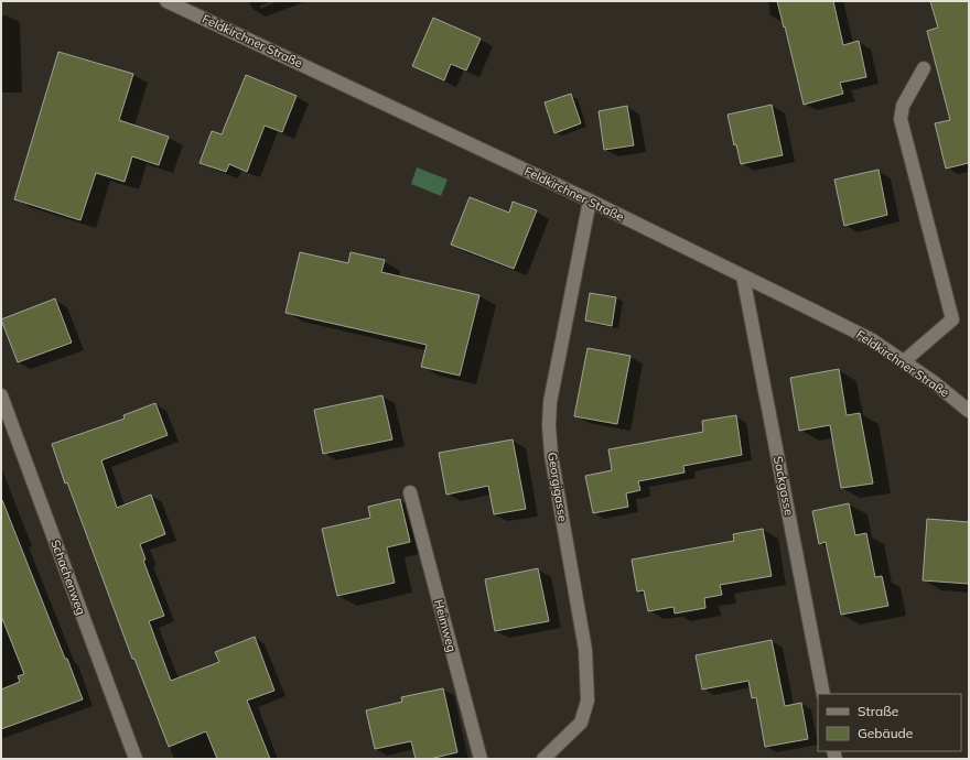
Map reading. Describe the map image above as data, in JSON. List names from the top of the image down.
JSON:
{
  "streets": {
    "street": [
      "Feldkirchner Straße",
      "Sackgasse",
      "Georgigasse",
      "Schachenweg",
      "Heimweg"
    ]
  },
  "crossings": [
    ["Feldkirchner Straße", "Sackgasse"],
    ["Feldkirchner Straße", "Georgigasse"]
  ],
  "legend": ["Straße", "Gebäude"]
}
